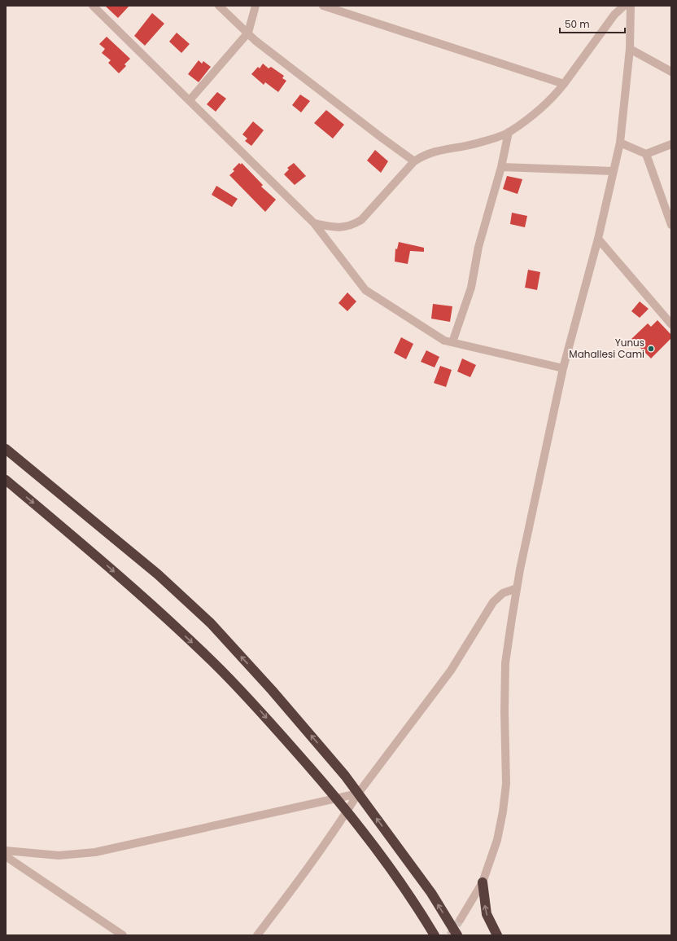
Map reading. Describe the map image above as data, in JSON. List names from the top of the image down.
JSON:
{
  "places": ["Yunus Mahallesi Cami"],
  "scale_bar": "50 m"
}
